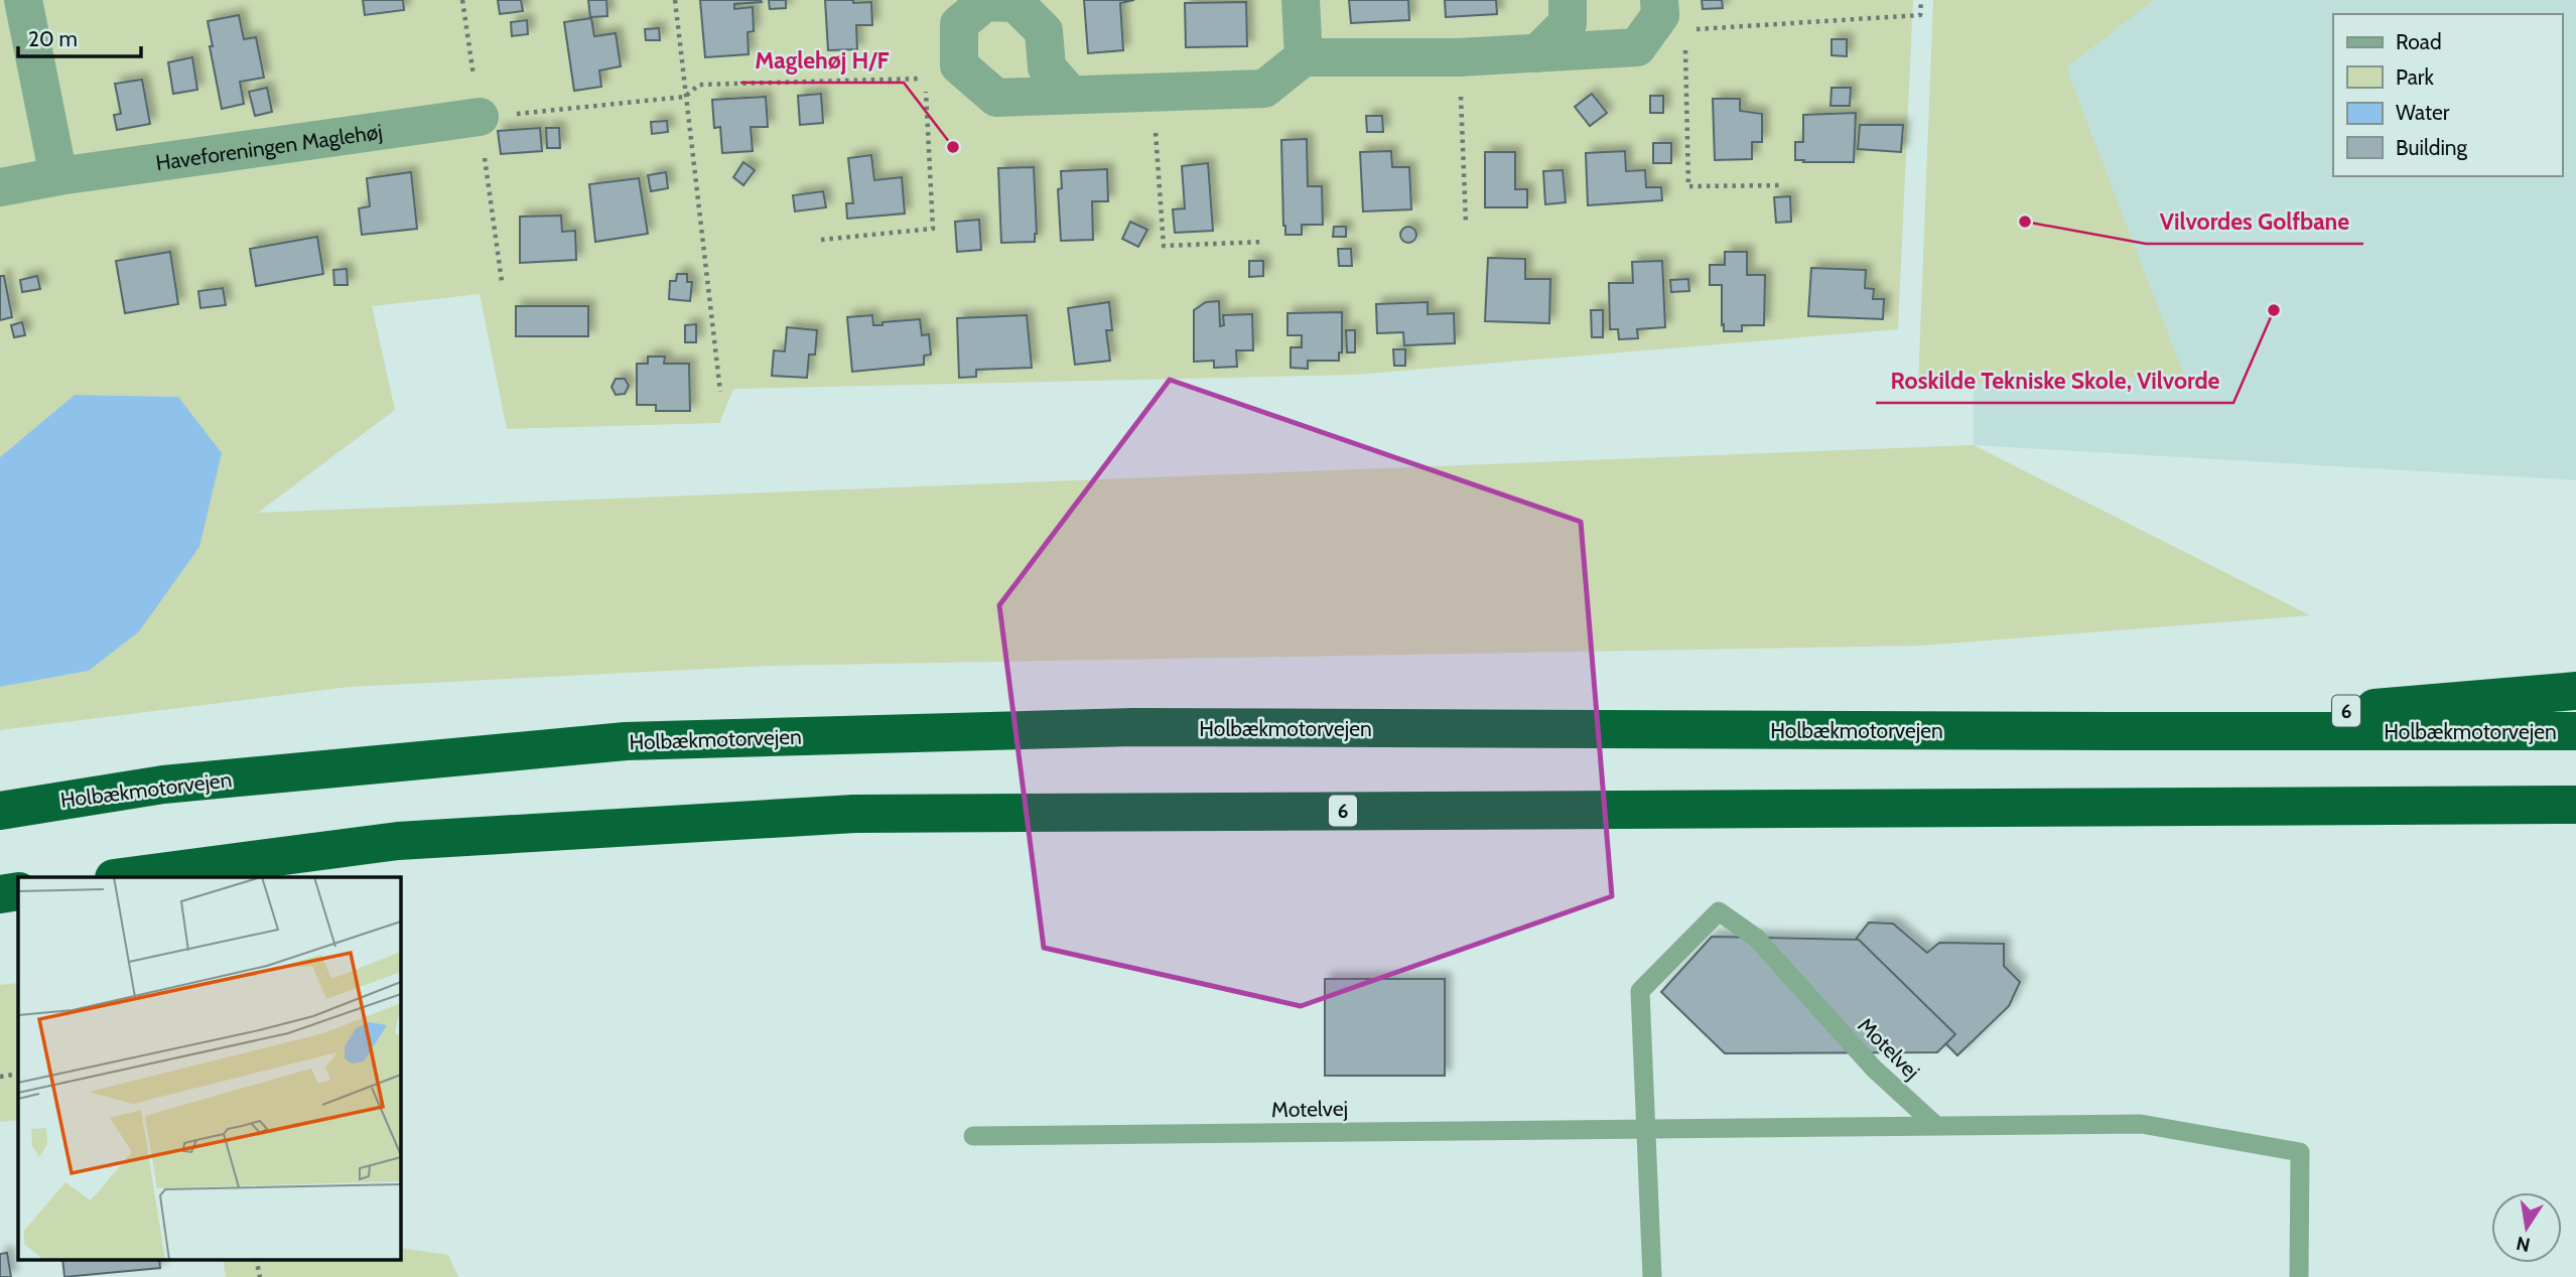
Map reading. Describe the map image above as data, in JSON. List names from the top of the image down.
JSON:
{
  "streets": {
    "highway": ["6", "Holbækmotorvejen"],
    "street": ["Haveforeningen Maglehøj"],
    "lane": ["Motelvej"]
  },
  "crossings": [
    ["6", "Holbækmotorvejen"]
  ],
  "places": ["Maglehøj H/F", "Vilvordes Golfbane", "Roskilde Tekniske Skole, Vilvorde"],
  "legend": [
    "Road",
    "Park",
    "Water",
    "Building"
  ],
  "scale_bar": "20 m",
  "north": "bottom"
}
